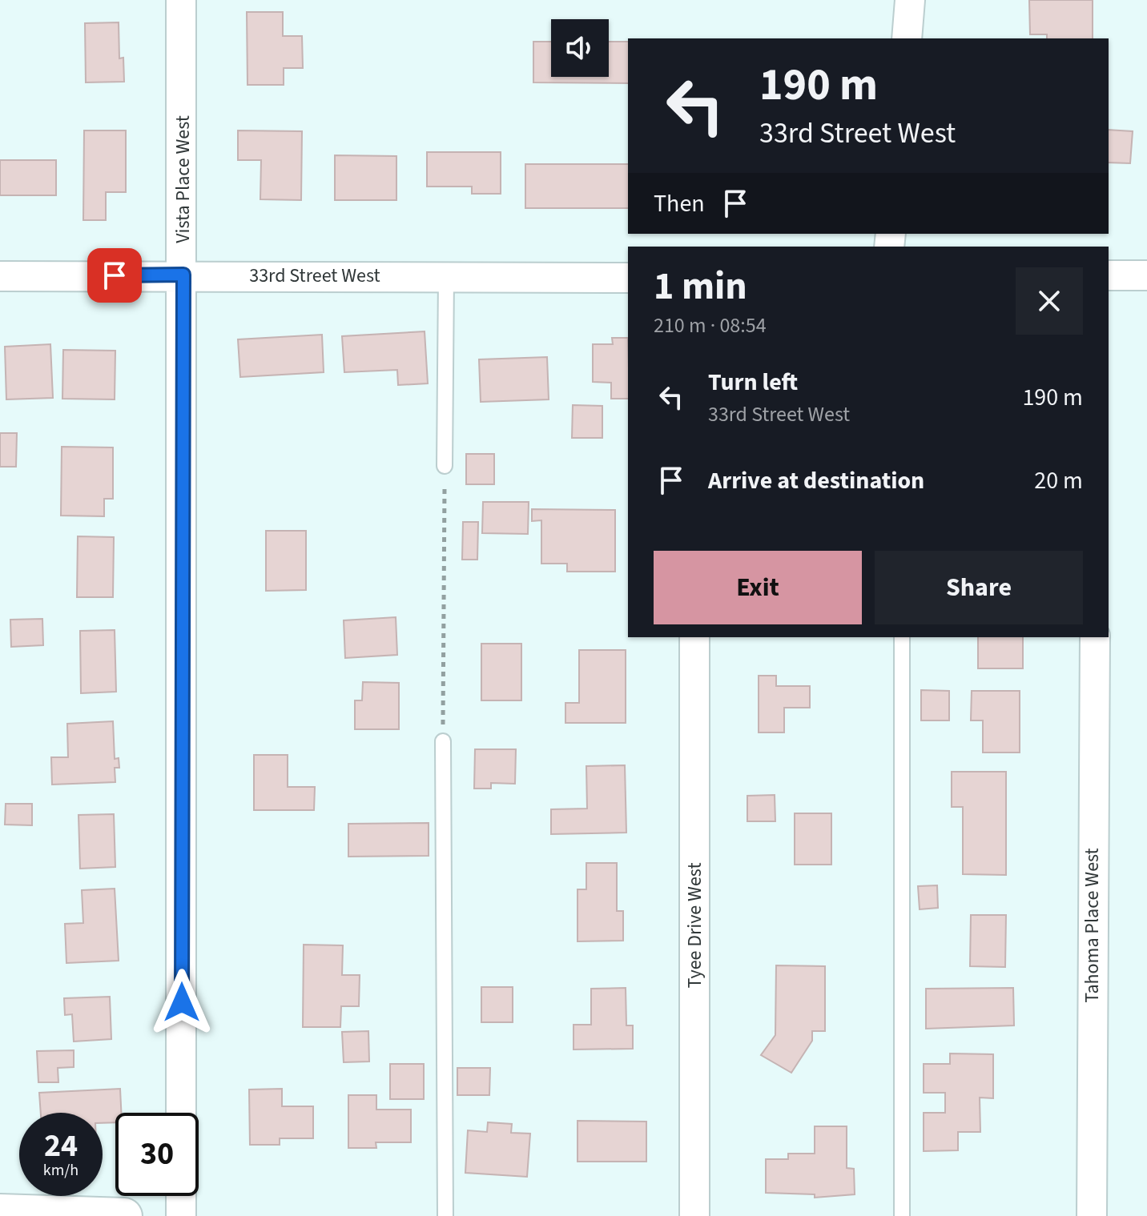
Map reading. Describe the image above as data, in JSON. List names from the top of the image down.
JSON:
{
  "streets": {
    "street": [
      "Vista Place West",
      "33rd Street West",
      "Tyee Drive West",
      "Tahoma Place West"
    ]
  },
  "crossings": [
    ["Vista Place West", "33rd Street West"]
  ],
  "page": {
    "turn": ["190 m", "33rd Street West"],
    "then": "Then",
    "heading": ["1 min", "210 m · 08:54"],
    "list": [
      {
        "name": "Turn left",
        "note": "33rd Street West",
        "value": "190 m"
      },
      {
        "name": "Arrive at destination",
        "value": "20 m"
      }
    ],
    "buttons": ["Exit", "Share"],
    "speed": "24 km/h",
    "limit": "30"
  }
}
